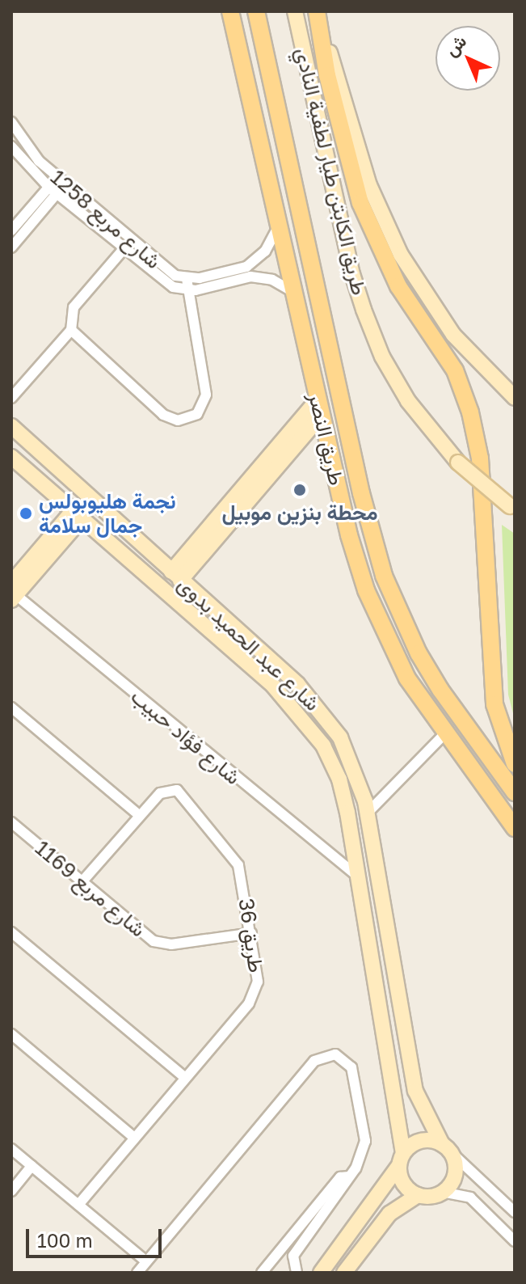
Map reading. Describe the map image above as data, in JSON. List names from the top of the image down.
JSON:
{
  "streets": {
    "main road": ["طريق الكابتن طيار لطفية النادي", "طريق النصر", "شارع عبد الحميد بدوى"],
    "street": [
      "شارع مربع 1258",
      "شارع فؤاد حبيب",
      "شارع مربع 1169",
      "طريق 36"
    ]
  },
  "crossings": [
    ["شارع مربع 1258", "طريق النصر"],
    ["شارع عبد الحميد بدوى", "شارع فؤاد حبيب"],
    ["شارع مربع 1169", "طريق 36"]
  ],
  "places": ["محطة بنزين موبيل", "نجمة هليوبولس جمال سلامة"],
  "scale_bar": "100 m",
  "north": "top left"
}
